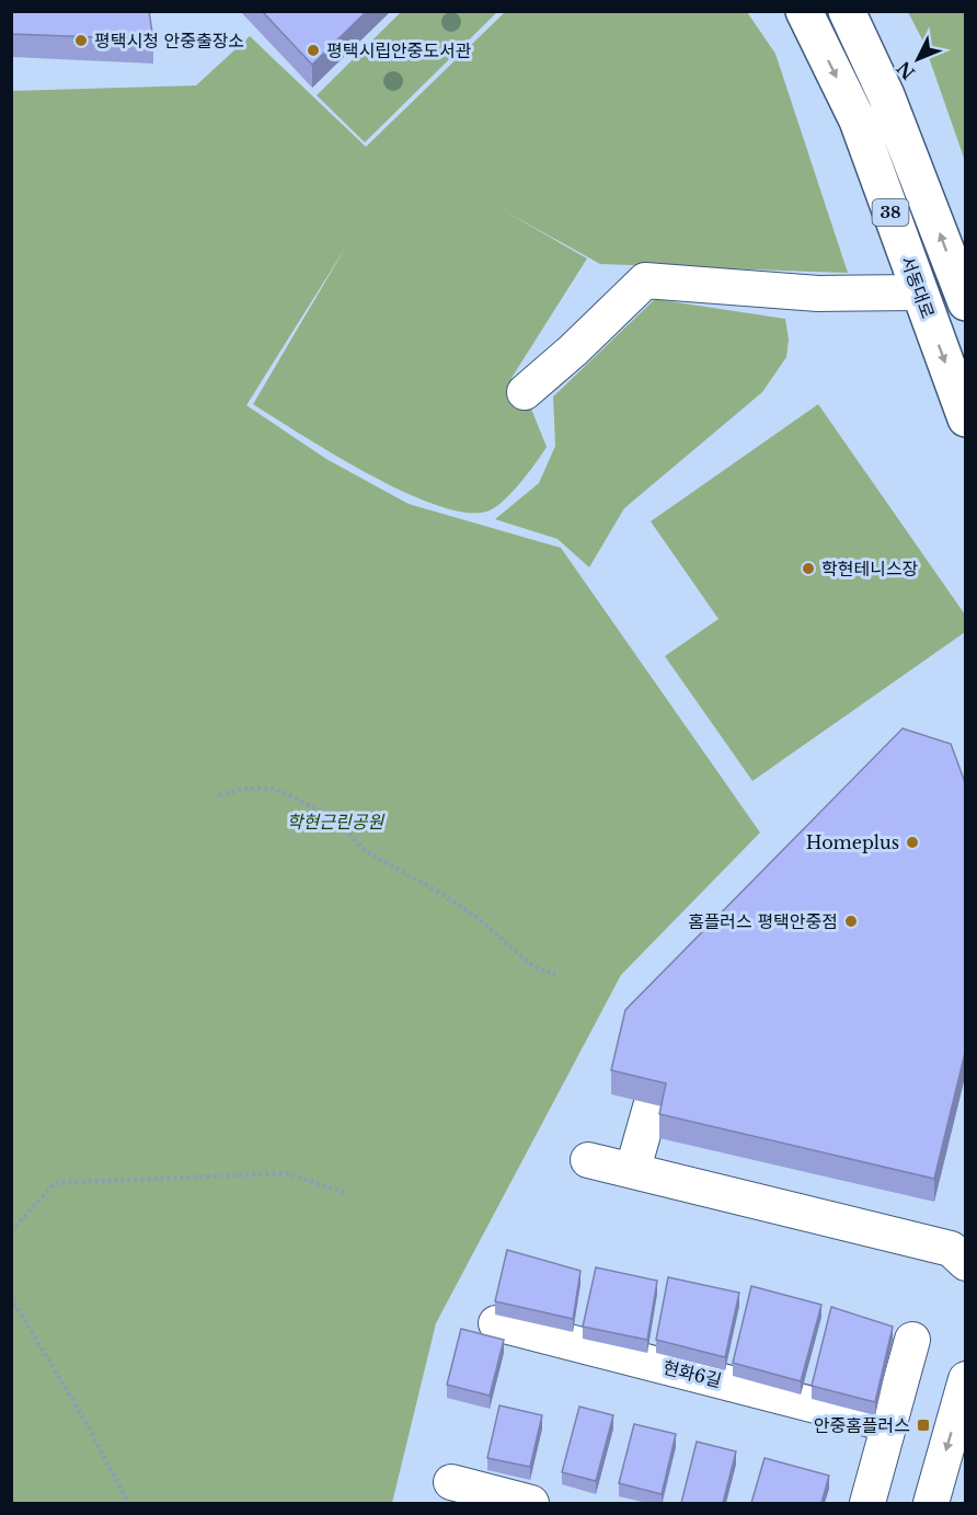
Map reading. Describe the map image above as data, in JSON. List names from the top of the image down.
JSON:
{
  "streets": {
    "main road": ["38", "서동대로"],
    "street": ["현화6길"]
  },
  "parks": ["학현근린공원"],
  "places": {
    "other": [
      "평택시청 안중출장소",
      "평택시립안중도서관",
      "학현테니스장",
      "Homeplus",
      "홈플러스 평택안중점"
    ],
    "transit": ["안중홈플러스"]
  },
  "north": "bottom left"
}
